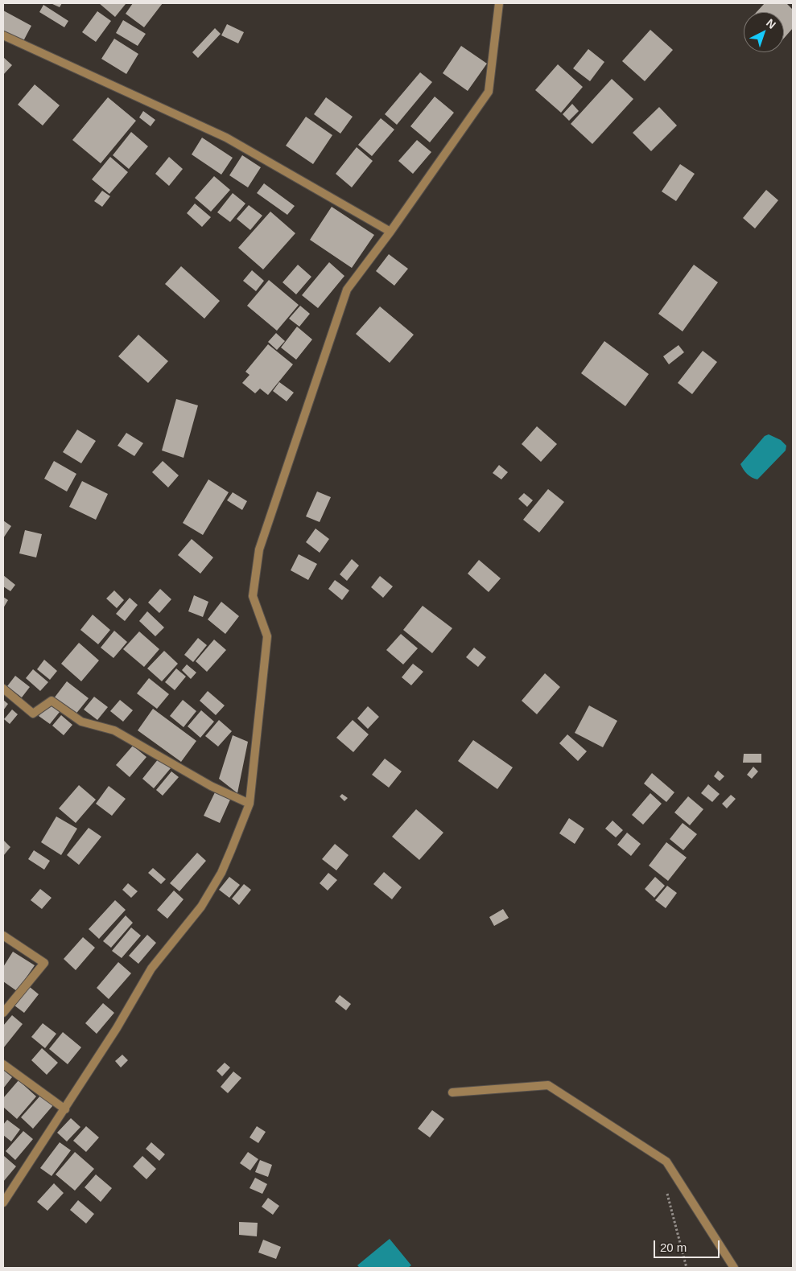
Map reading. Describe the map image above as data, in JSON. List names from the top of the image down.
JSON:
{
  "scale_bar": "20 m",
  "north": "top right"
}
